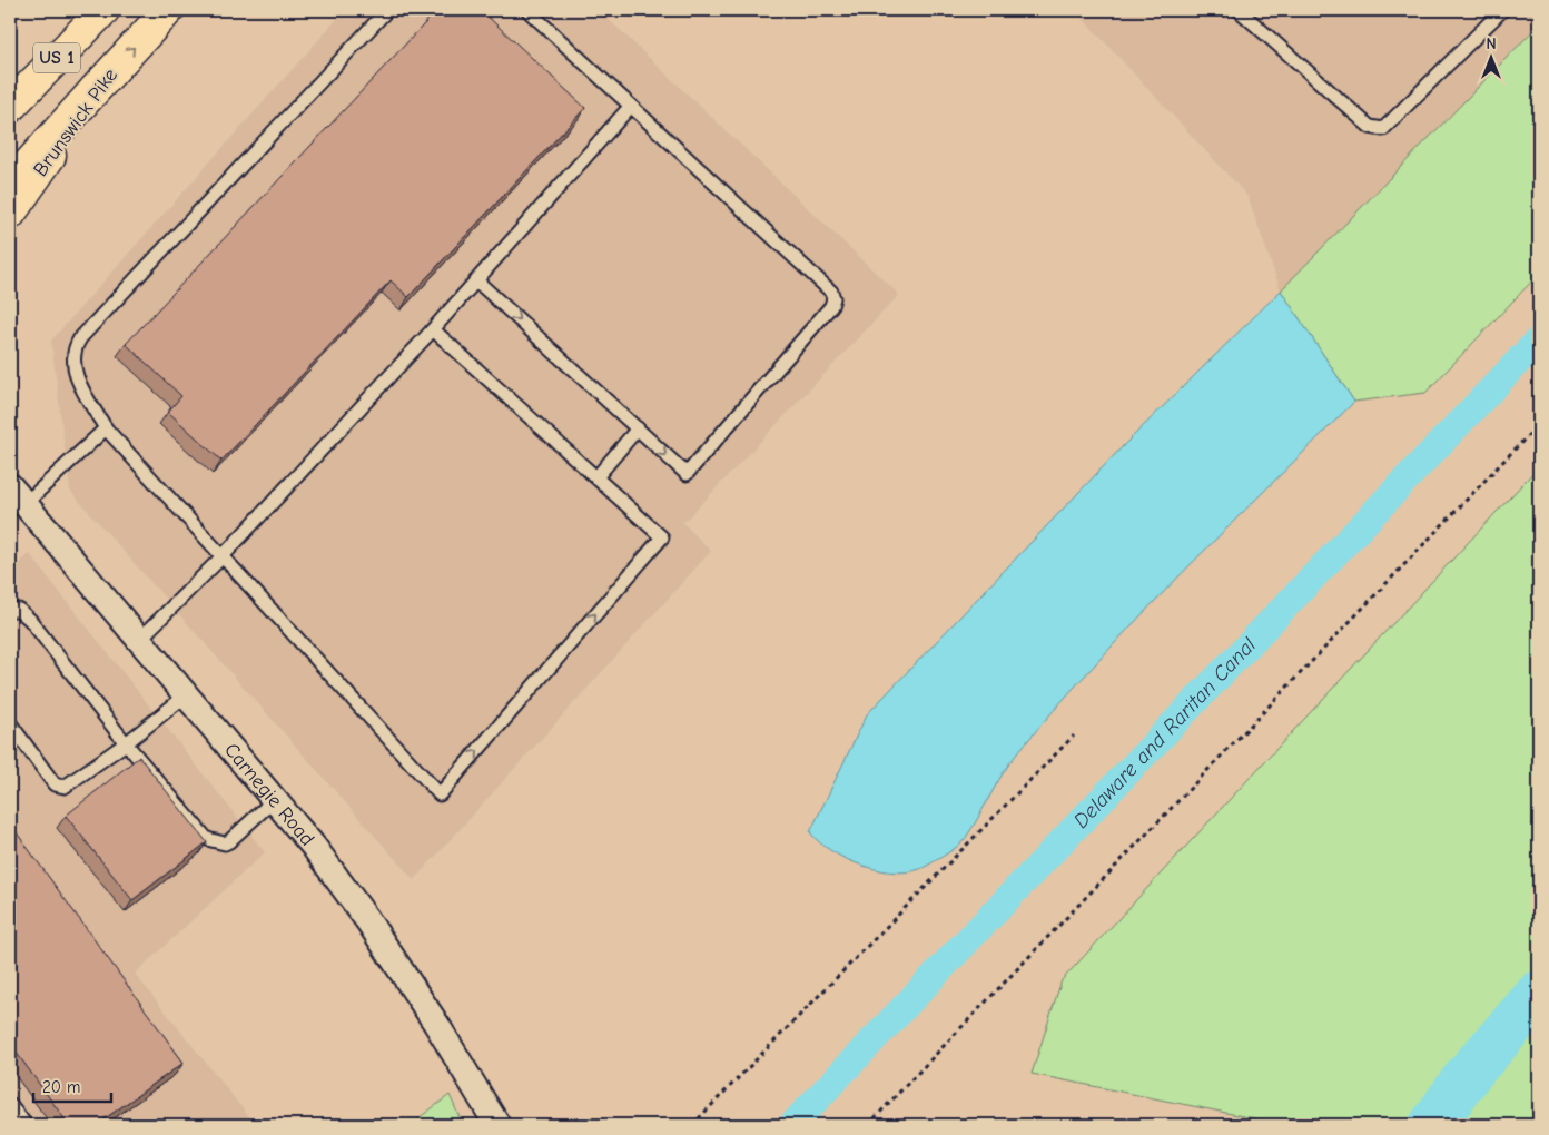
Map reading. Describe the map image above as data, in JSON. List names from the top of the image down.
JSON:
{
  "streets": {
    "main road": ["US 1", "Brunswick Pike"],
    "street": ["Carnegie Road"]
  },
  "crossings": [
    ["US 1", "Brunswick Pike"]
  ],
  "water": ["Delaware and Raritan Canal"],
  "scale_bar": "20 m",
  "north": "top"
}
